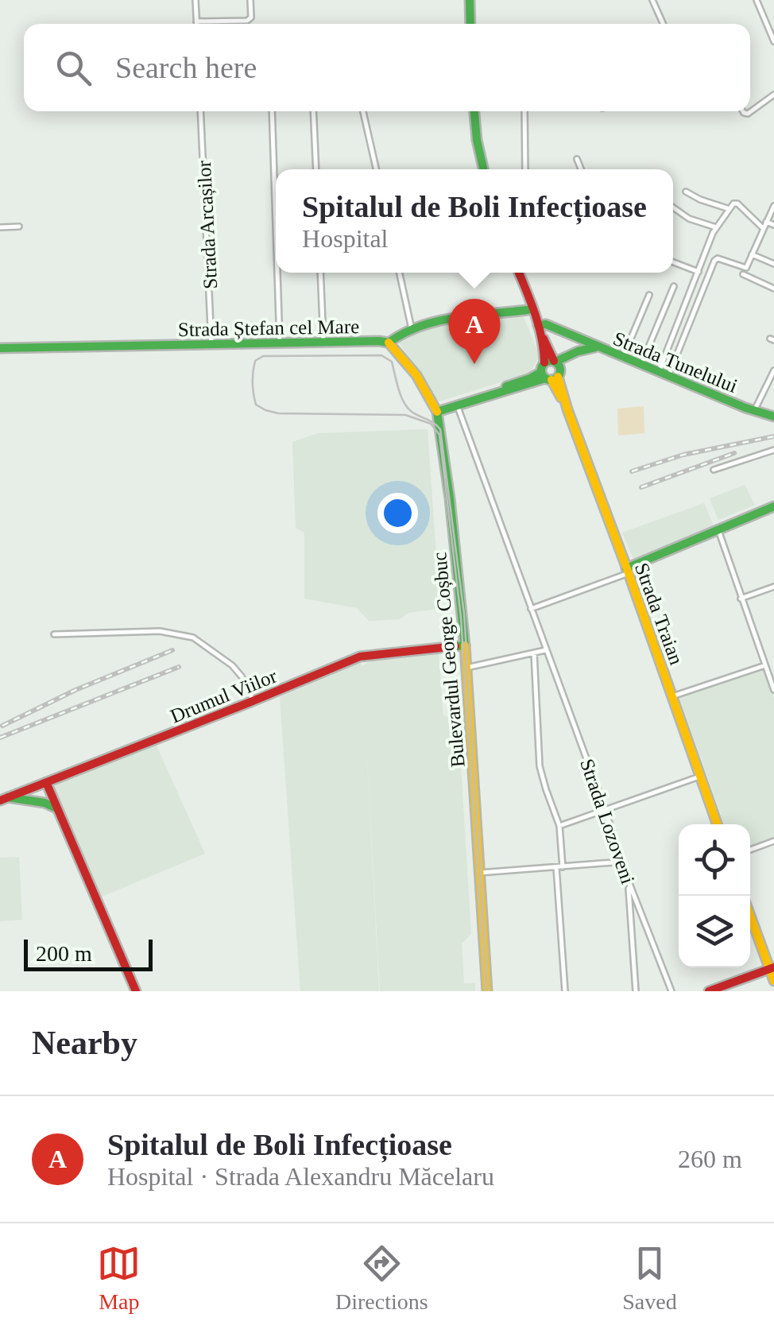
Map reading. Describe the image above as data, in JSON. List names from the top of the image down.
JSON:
{
  "streets": {
    "main road": [
      "Strada Ștefan cel Mare",
      "Strada Tunelului",
      "Strada Traian",
      "Bulevardul George Coșbuc",
      "Drumul Viilor"
    ],
    "street": ["Strada Arcașilor", "Strada Lozoveni"]
  },
  "crossings": [
    ["Strada Arcașilor", "Strada Ștefan cel Mare"],
    ["Strada Ștefan cel Mare", "Strada Traian"],
    ["Strada Ștefan cel Mare", "Bulevardul George Coșbuc"],
    ["Strada Tunelului", "Strada Traian"],
    ["Bulevardul George Coșbuc", "Drumul Viilor"]
  ],
  "scale_bar": "200 m",
  "page": {
    "search": "Search here",
    "popup": ["Spitalul de Boli Infecțioase", "Hospital"],
    "pins": "A",
    "scale": "200 m",
    "heading": "Nearby",
    "list": [
      {
        "mark": "A",
        "name": "Spitalul de Boli Infecțioase",
        "note": "Hospital · Strada Alexandru Măcelaru",
        "value": "260 m"
      }
    ],
    "nav": ["Map", "Directions", "Saved"]
  }
}
